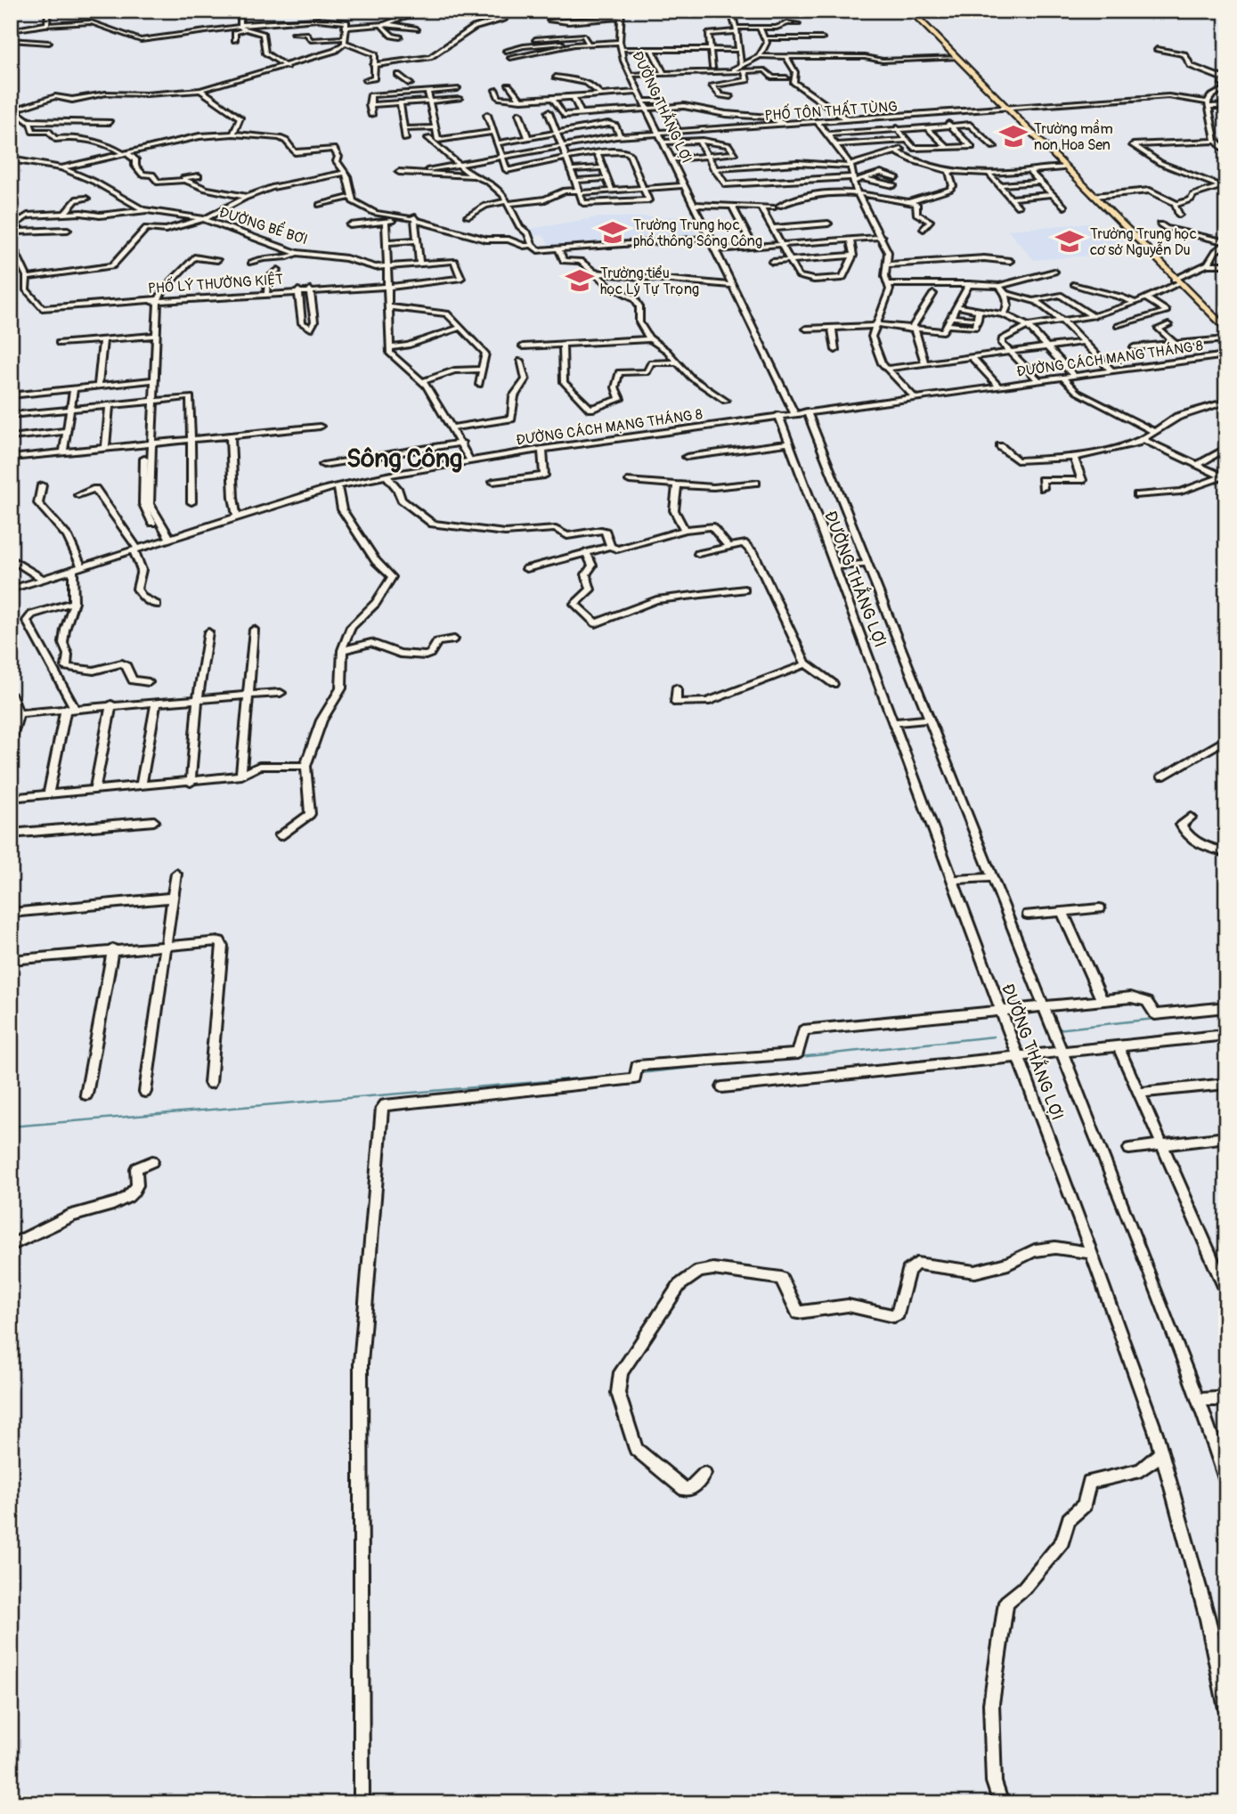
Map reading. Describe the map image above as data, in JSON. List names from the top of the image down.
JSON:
{
  "streets": {
    "street": [
      "ĐƯỜNG THẮNG LỢI",
      "PHỐ TÔN THẤT TÙNG",
      "ĐƯỜNG BỂ BƠI",
      "PHỐ LÝ THƯỜNG KIỆT",
      "ĐƯỜNG CÁCH MẠNG THÁNG 8"
    ]
  },
  "crossings": [
    ["ĐƯỜNG THẮNG LỢI", "PHỐ TÔN THẤT TÙNG"],
    ["ĐƯỜNG THẮNG LỢI", "ĐƯỜNG CÁCH MẠNG THÁNG 8"],
    ["ĐƯỜNG BỂ BƠI", "PHỐ LÝ THƯỜNG KIỆT"]
  ],
  "districts": ["Sông Công"],
  "places": {
    "school or university": [
      "Trường mầm non Hoa Sen",
      "Trường Trung học phổ thông Sông Công",
      "Trường Trung học cơ sở Nguyễn Du",
      "Trường tiểu học Lý Tự Trọng"
    ]
  }
}
